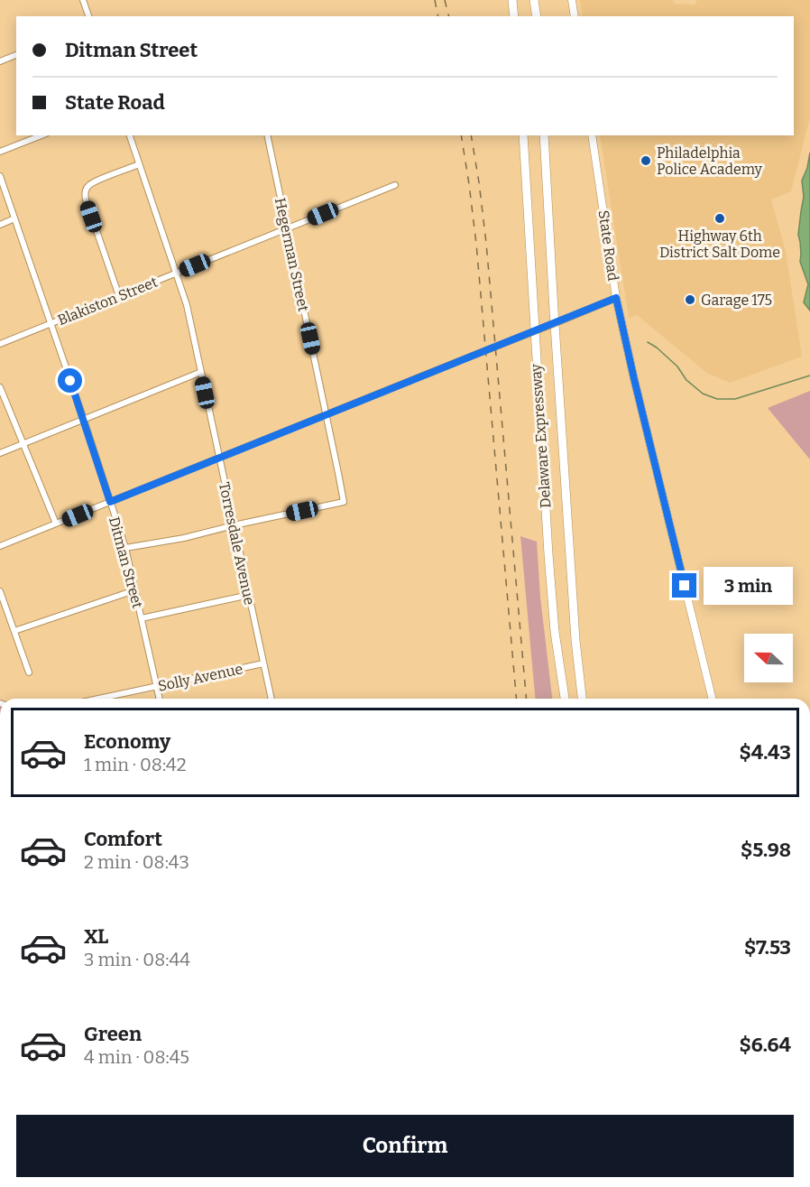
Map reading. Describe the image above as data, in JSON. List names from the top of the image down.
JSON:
{
  "streets": {
    "highway": ["Delaware Expressway"],
    "main road": ["State Road"],
    "street": [
      "Hegerman Street",
      "Blakiston Street",
      "Torresdale Avenue",
      "Ditman Street",
      "Solly Avenue"
    ]
  },
  "crossings": [
    ["Hegerman Street", "Blakiston Street"],
    ["Hegerman Street", "Torresdale Avenue"],
    ["Blakiston Street", "Torresdale Avenue"],
    ["Blakiston Street", "Ditman Street"],
    ["Torresdale Avenue", "Solly Avenue"],
    ["Ditman Street", "Solly Avenue"]
  ],
  "places": ["Philadelphia Police Academy", "Highway 6th District Salt Dome", "Garage 175"],
  "north": "left",
  "page": {
    "banner": ["Ditman Street", "State Road"],
    "bubble": "3 min",
    "list": [
      {
        "name": "Economy",
        "note": "1 min · 08:42",
        "value": "$4.43"
      },
      {
        "name": "Comfort",
        "note": "2 min · 08:43",
        "value": "$5.98"
      },
      {
        "name": "XL",
        "note": "3 min · 08:44",
        "value": "$7.53"
      },
      {
        "name": "Green",
        "note": "4 min · 08:45",
        "value": "$6.64"
      }
    ],
    "buttons": "Confirm"
  }
}
